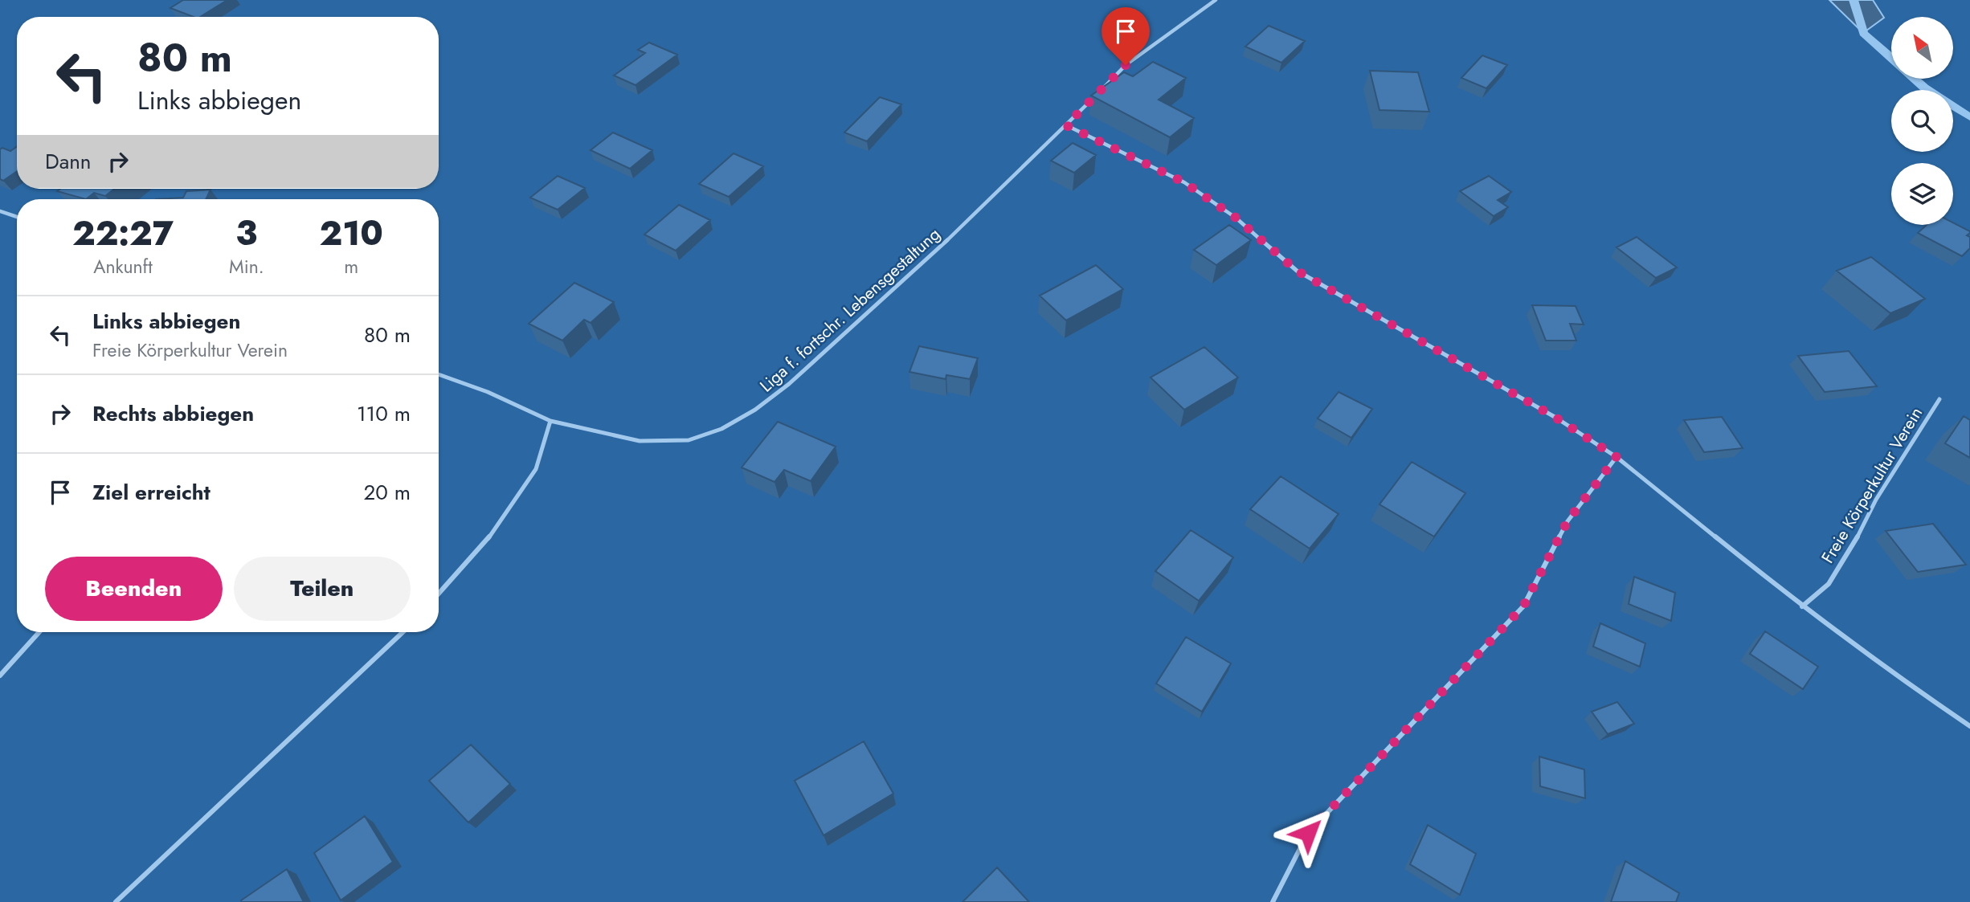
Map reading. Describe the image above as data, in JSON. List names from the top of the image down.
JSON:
{
  "streets": {
    "lane": ["Liga f. fortschr. Lebensgestaltung", "Freie Körperkultur Verein"]
  },
  "north": "top left",
  "page": {
    "turn": ["80 m", "Links abbiegen"],
    "then": "Dann",
    "eta": [
      "22:27",
      "Ankunft",
      "3",
      "Min.",
      "210",
      "m"
    ],
    "list": [
      {
        "name": "Links abbiegen",
        "note": "Freie Körperkultur Verein",
        "value": "80 m"
      },
      {
        "name": "Rechts abbiegen",
        "value": "110 m"
      },
      {
        "name": "Ziel erreicht",
        "value": "20 m"
      }
    ],
    "buttons": ["Beenden", "Teilen"]
  }
}
